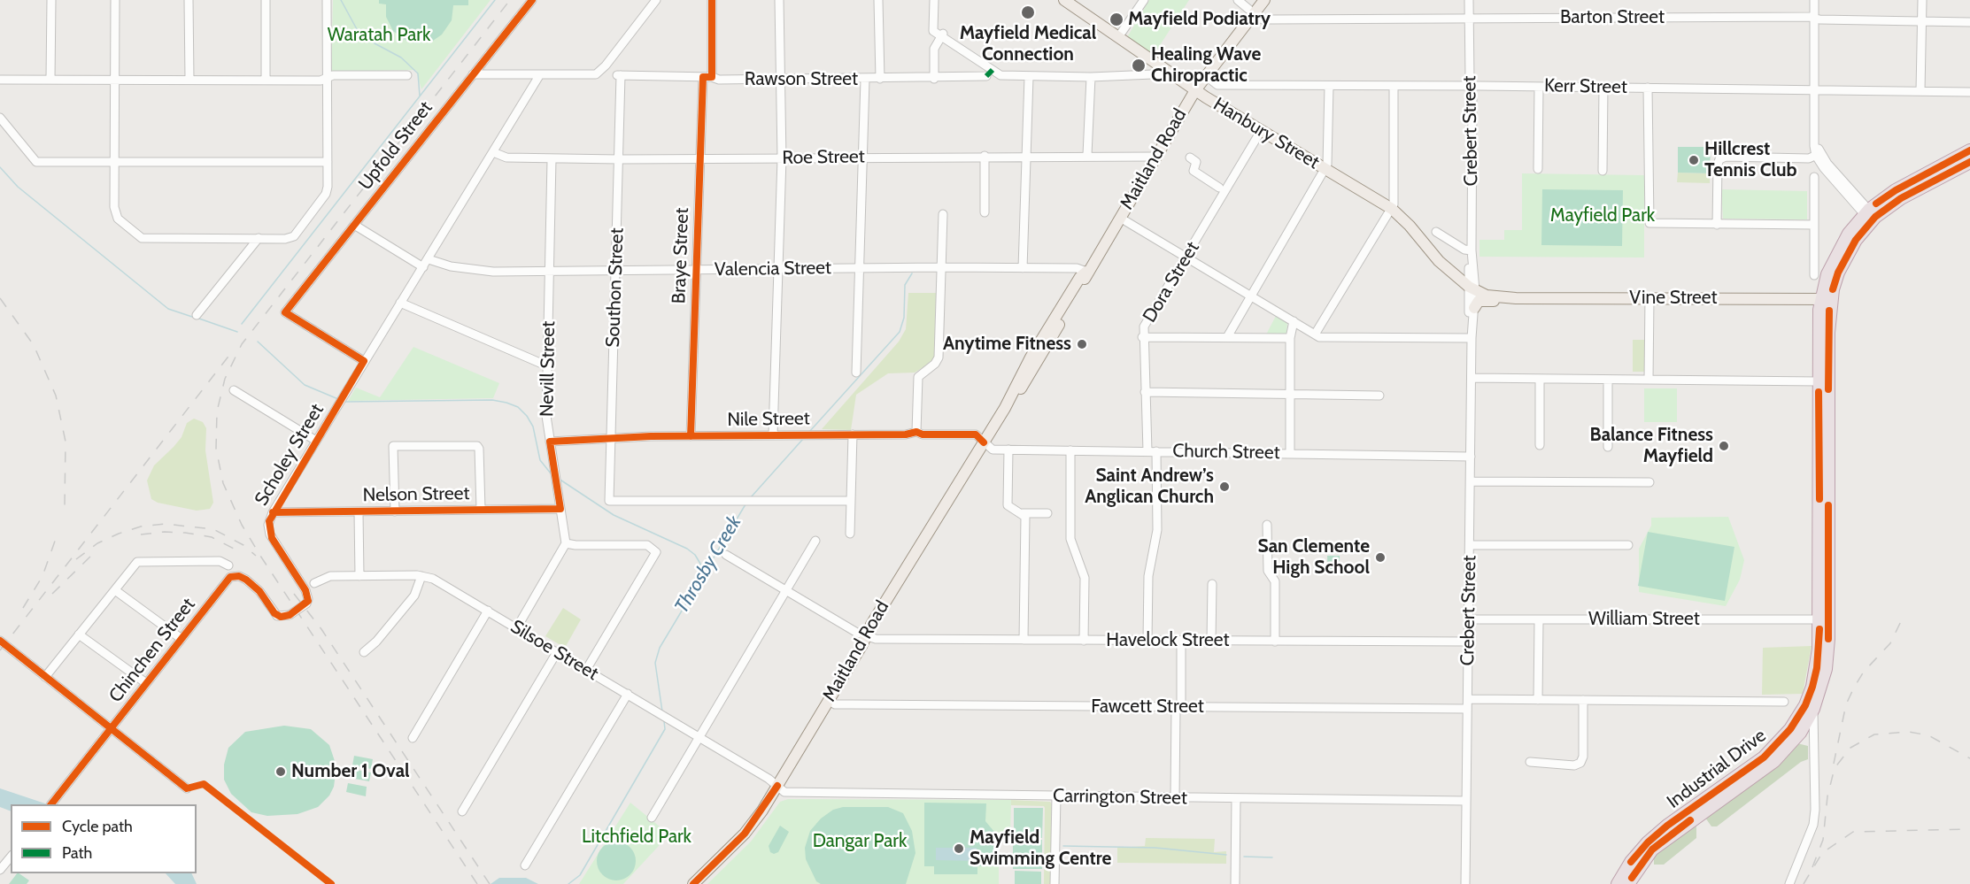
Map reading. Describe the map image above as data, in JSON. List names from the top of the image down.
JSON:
{
  "streets": {
    "highway": ["Industrial Drive"],
    "main road": ["Hanbury Street", "Maitland Road", "Vine Street"],
    "street": [
      "Barton Street",
      "Rawson Street",
      "Kerr Street",
      "Crebert Street",
      "Upfold Street",
      "Roe Street",
      "Braye Street",
      "Valencia Street",
      "Dora Street",
      "Southon Street",
      "Nevill Street",
      "Nile Street",
      "Church Street",
      "Scholey Street",
      "Nelson Street",
      "William Street",
      "Havelock Street",
      "Chinchen Street",
      "Silsoe Street",
      "Fawcett Street",
      "Carrington Street"
    ]
  },
  "crossings": [
    ["Barton Street", "Crebert Street"],
    ["Barton Street", "Maitland Road"],
    ["Rawson Street", "Hanbury Street"],
    ["Rawson Street", "Braye Street"],
    ["Rawson Street", "Southon Street"],
    ["Kerr Street", "Crebert Street"],
    ["Kerr Street", "Maitland Road"],
    ["Crebert Street", "Hanbury Street"],
    ["Crebert Street", "Vine Street"],
    ["Crebert Street", "Church Street"],
    ["Crebert Street", "William Street"],
    ["Crebert Street", "Havelock Street"],
    ["Crebert Street", "Fawcett Street"],
    ["Crebert Street", "Carrington Street"],
    ["Hanbury Street", "Maitland Road"],
    ["Hanbury Street", "Dora Street"],
    ["Hanbury Street", "Vine Street"],
    ["Upfold Street", "Valencia Street"],
    ["Upfold Street", "Scholey Street"],
    ["Roe Street", "Maitland Road"],
    ["Roe Street", "Braye Street"],
    ["Roe Street", "Southon Street"],
    ["Roe Street", "Nevill Street"],
    ["Roe Street", "Scholey Street"],
    ["Maitland Road", "Valencia Street"],
    ["Maitland Road", "Nile Street"],
    ["Maitland Road", "Church Street"],
    ["Maitland Road", "Havelock Street"],
    ["Maitland Road", "Silsoe Street"],
    ["Maitland Road", "Fawcett Street"],
    ["Maitland Road", "Carrington Street"],
    ["Braye Street", "Valencia Street"],
    ["Braye Street", "Nile Street"],
    ["Valencia Street", "Southon Street"],
    ["Valencia Street", "Nevill Street"],
    ["Valencia Street", "Scholey Street"],
    ["Dora Street", "Church Street"],
    ["Southon Street", "Nile Street"],
    ["Vine Street", "Industrial Drive"],
    ["Nevill Street", "Nile Street"],
    ["Nevill Street", "Nelson Street"],
    ["Nile Street", "Church Street"],
    ["Scholey Street", "Nelson Street"],
    ["Scholey Street", "Chinchen Street"],
    ["William Street", "Industrial Drive"],
    ["Silsoe Street", "Carrington Street"]
  ],
  "water": ["Throsby Creek"],
  "parks": [
    "Waratah Park",
    "Mayfield Park",
    "Litchfield Park",
    "Dangar Park"
  ],
  "places": [
    "Mayfield Medical Connection",
    "Mayfield Podiatry",
    "Healing Wave Chiropractic",
    "Hillcrest Tennis Club",
    "Anytime Fitness",
    "Balance Fitness Mayfield",
    "Saint Andrew’s Anglican Church",
    "San Clemente High School",
    "Number 1 Oval",
    "Mayfield Swimming Centre"
  ],
  "legend": ["Cycle path", "Path"]
}
